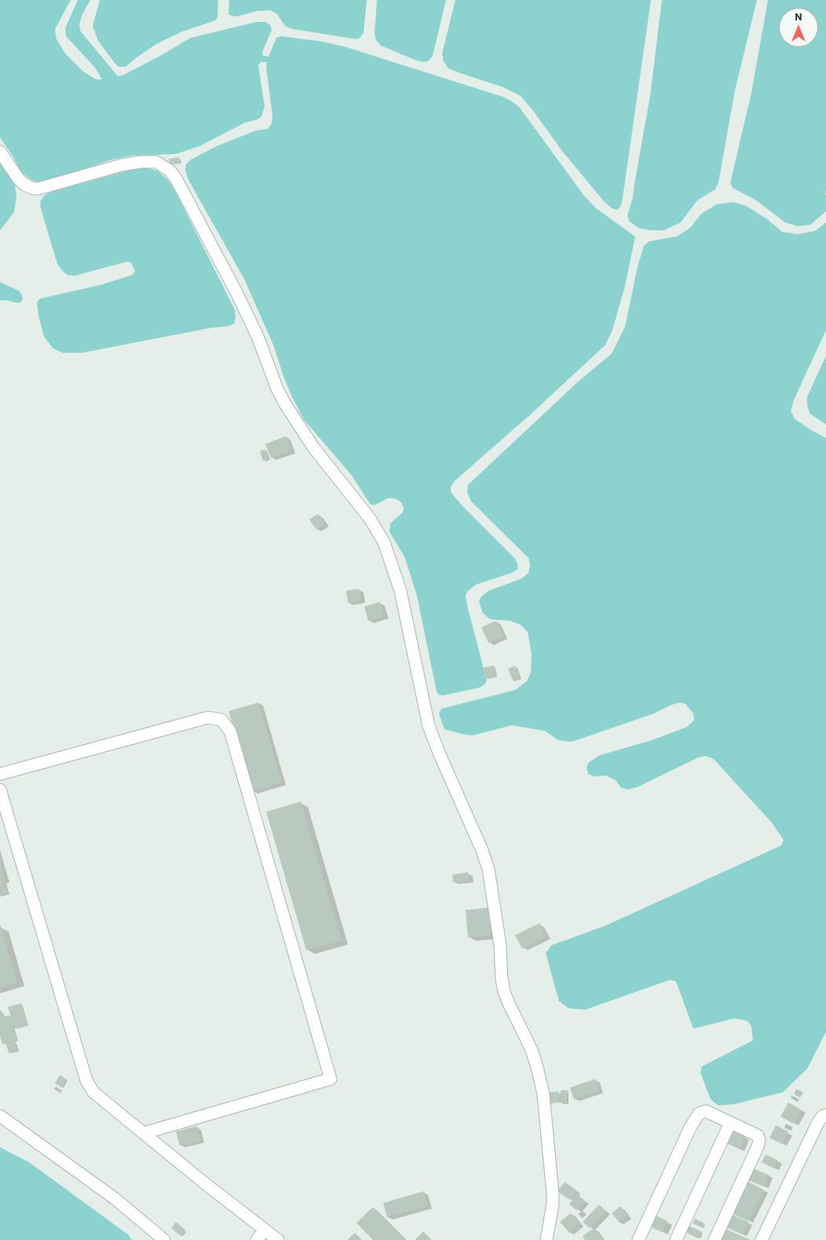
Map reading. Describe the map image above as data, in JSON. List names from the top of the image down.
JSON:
{
  "north": "top"
}
